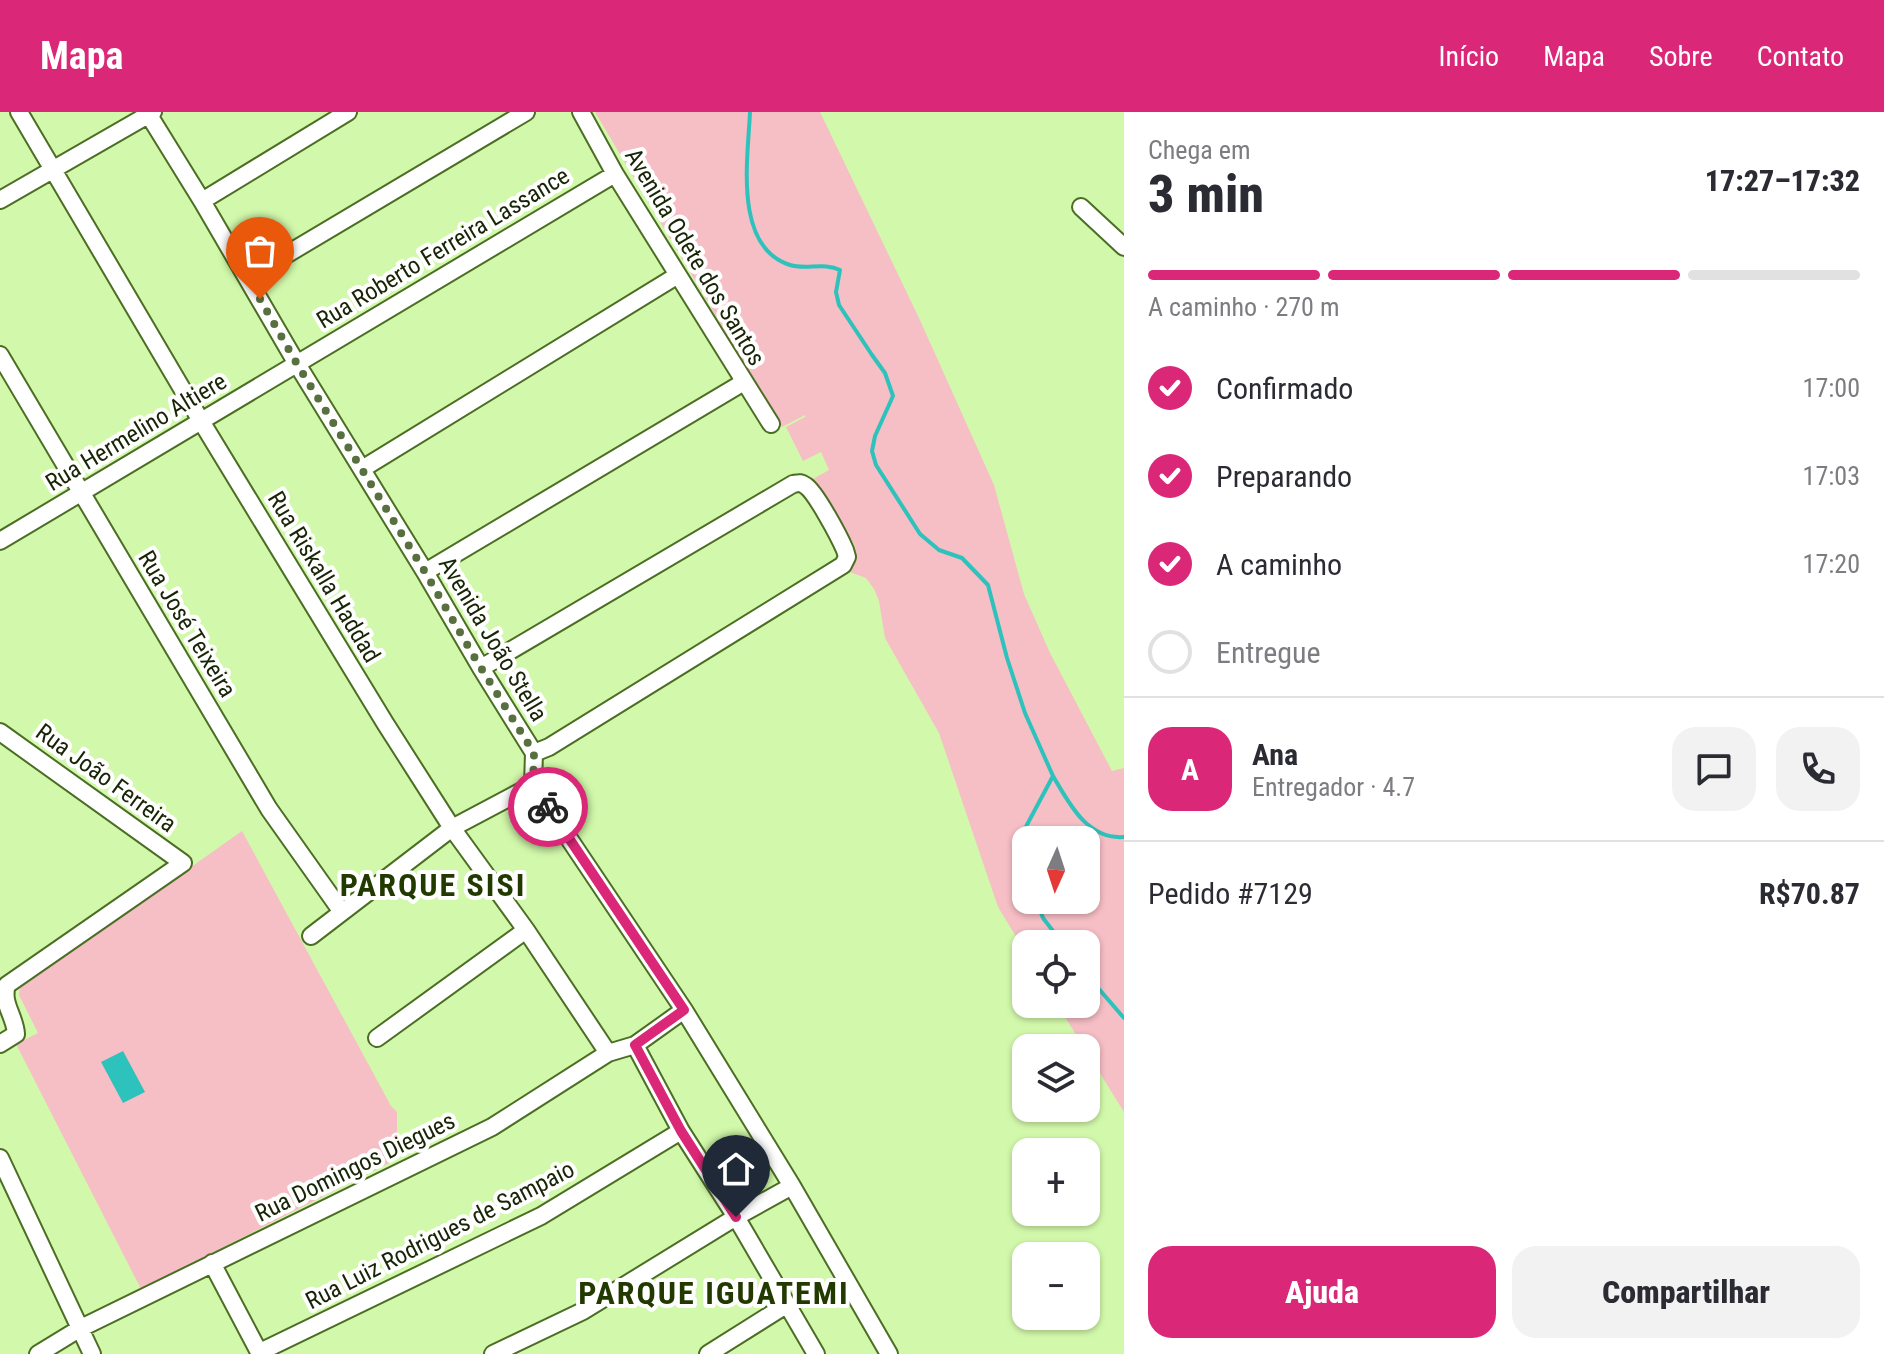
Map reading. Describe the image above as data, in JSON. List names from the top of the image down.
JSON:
{
  "streets": {
    "street": [
      "Rua Roberto Ferreira Lassance",
      "Avenida Odete dos Santos",
      "Rua Hermelino Altiere",
      "Rua Riskalla Haddad",
      "Rua José Teixeira",
      "Avenida João Stella",
      "Rua João Ferreira",
      "Rua Domingos Diegues",
      "Rua Luiz Rodrigues de Sampaio"
    ]
  },
  "crossings": [
    ["Rua Roberto Ferreira Lassance", "Avenida Odete dos Santos"],
    ["Rua Roberto Ferreira Lassance", "Rua Hermelino Altiere"],
    ["Rua Roberto Ferreira Lassance", "Avenida João Stella"],
    ["Rua Hermelino Altiere", "Rua Riskalla Haddad"],
    ["Rua Hermelino Altiere", "Rua José Teixeira"],
    ["Rua Hermelino Altiere", "Avenida João Stella"],
    ["Rua Riskalla Haddad", "Rua Domingos Diegues"]
  ],
  "districts": ["PARQUE SISI", "PARQUE IGUATEMI"],
  "north": "bottom",
  "page": {
    "header": "Mapa",
    "nav": [
      "Início",
      "Mapa",
      "Sobre",
      "Contato"
    ],
    "heading": ["3 min", "Chega em", "17:27–17:32"],
    "panel": [
      "Ana",
      "Entregador · 4.7",
      "Pedido #7129",
      "R$70.87"
    ],
    "bar": "A caminho · 270 m",
    "list": [
      ["Confirmado", "17:00"],
      ["Preparando", "17:03"],
      ["A caminho", "17:20"],
      "Entregue"
    ],
    "round": "A",
    "map_buttons": ["+", "−"],
    "buttons": ["Ajuda", "Compartilhar"]
  }
}
